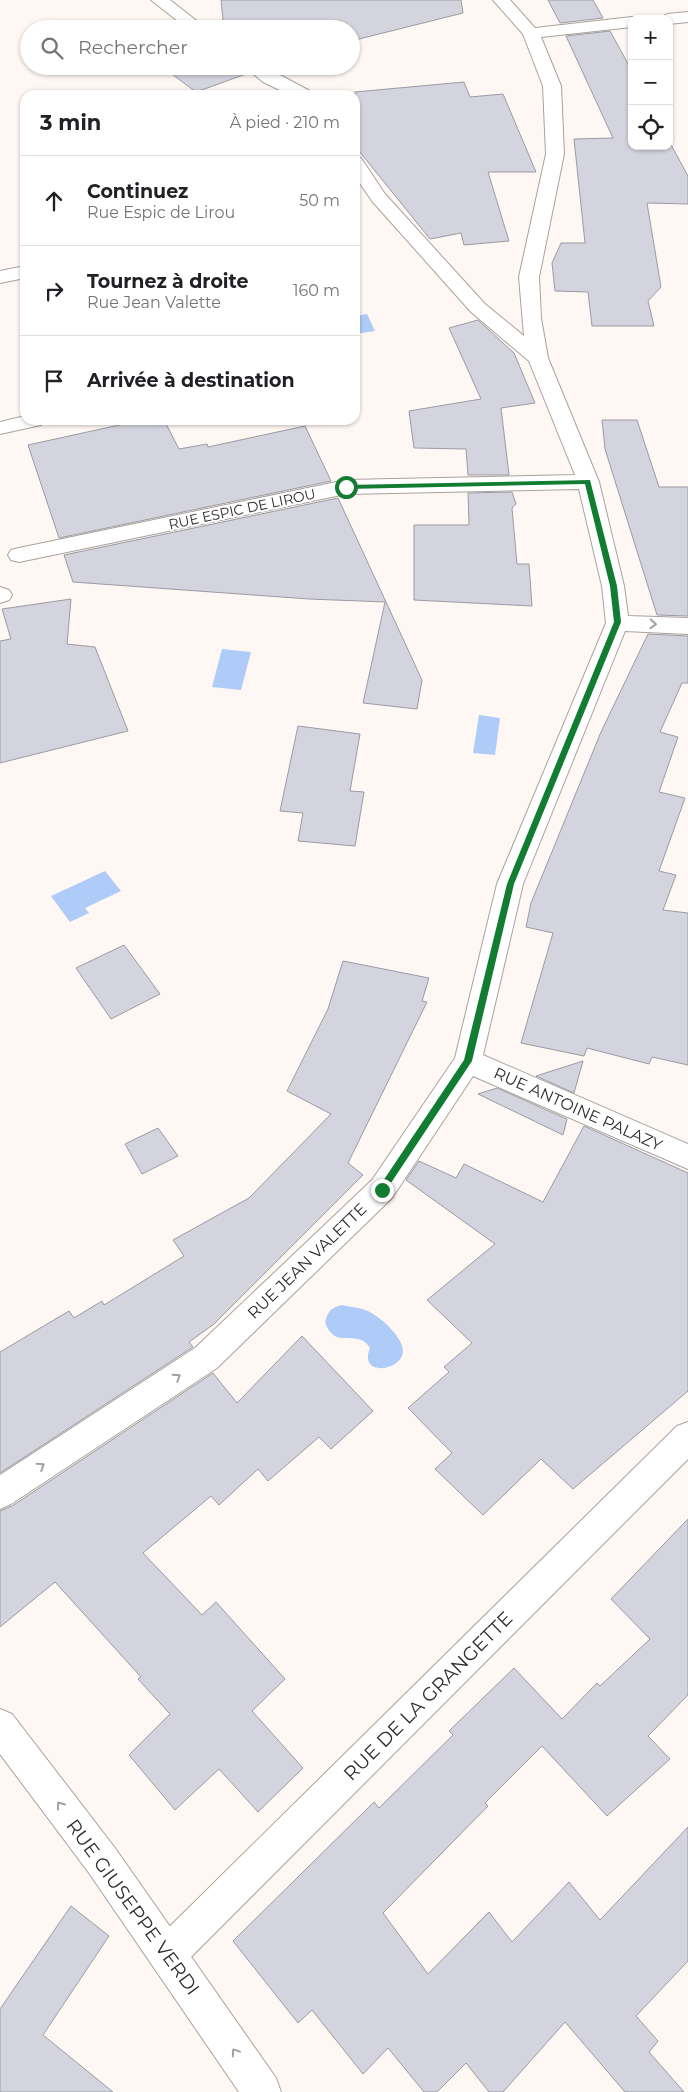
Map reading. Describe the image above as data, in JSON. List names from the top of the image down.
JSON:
{
  "streets": {
    "street": [
      "RUE ESPIC DE LIROU",
      "RUE ANTOINE PALAZY",
      "RUE JEAN VALETTE",
      "RUE DE LA GRANGETTE",
      "RUE GIUSEPPE VERDI"
    ]
  },
  "crossings": [
    ["RUE ESPIC DE LIROU", "RUE JEAN VALETTE"],
    ["RUE ANTOINE PALAZY", "RUE JEAN VALETTE"],
    ["RUE DE LA GRANGETTE", "RUE GIUSEPPE VERDI"]
  ],
  "one_way": ["RUE JEAN VALETTE", "RUE GIUSEPPE VERDI"],
  "page": {
    "map_buttons": ["+", "−"],
    "search": "Rechercher",
    "heading": ["3 min", "À pied · 210 m"],
    "list": [
      ["Continuez", "Rue Espic de Lirou", "50 m"],
      ["Tournez à droite", "Rue Jean Valette", "160 m"],
      "Arrivée à destination"
    ]
  }
}
